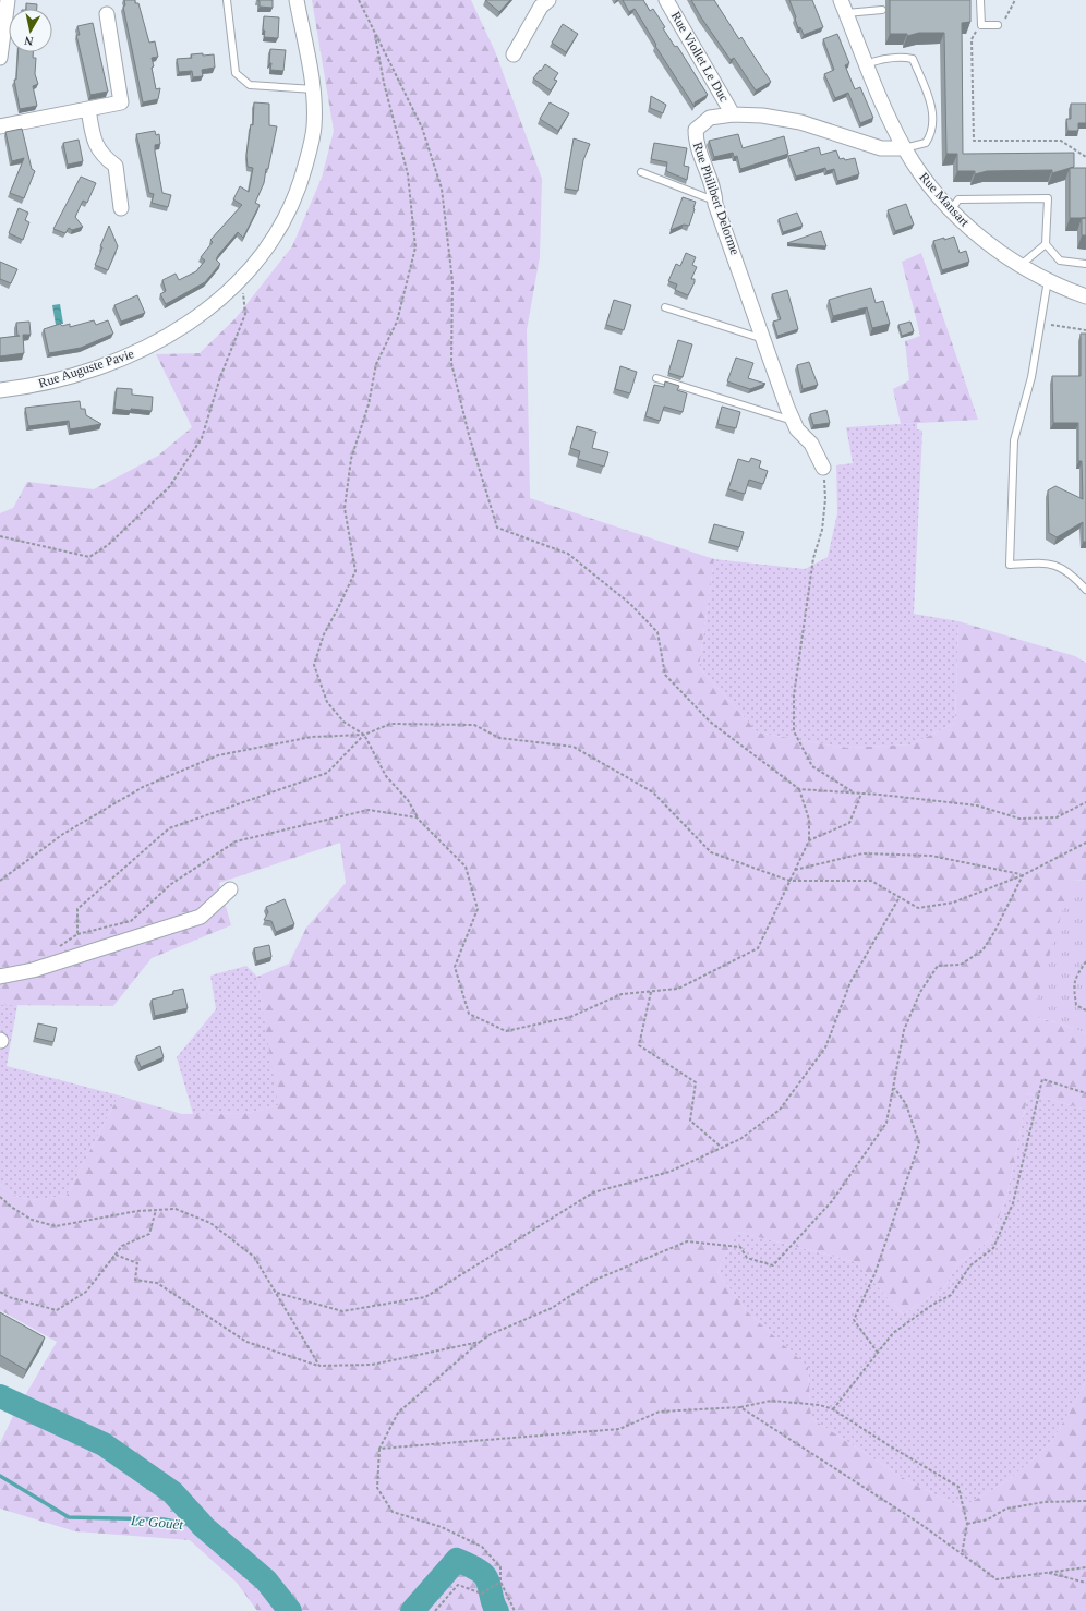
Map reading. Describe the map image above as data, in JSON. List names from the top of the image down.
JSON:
{
  "streets": {
    "street": [
      "Rue Viollet Le Duc",
      "Rue Philibert Delorme",
      "Rue Mansart",
      "Rue Auguste Pavie"
    ]
  },
  "crossings": [
    ["Rue Viollet Le Duc", "Rue Philibert Delorme"],
    ["Rue Philibert Delorme", "Rue Mansart"]
  ],
  "water": ["Le Gouët"],
  "north": "bottom"
}
